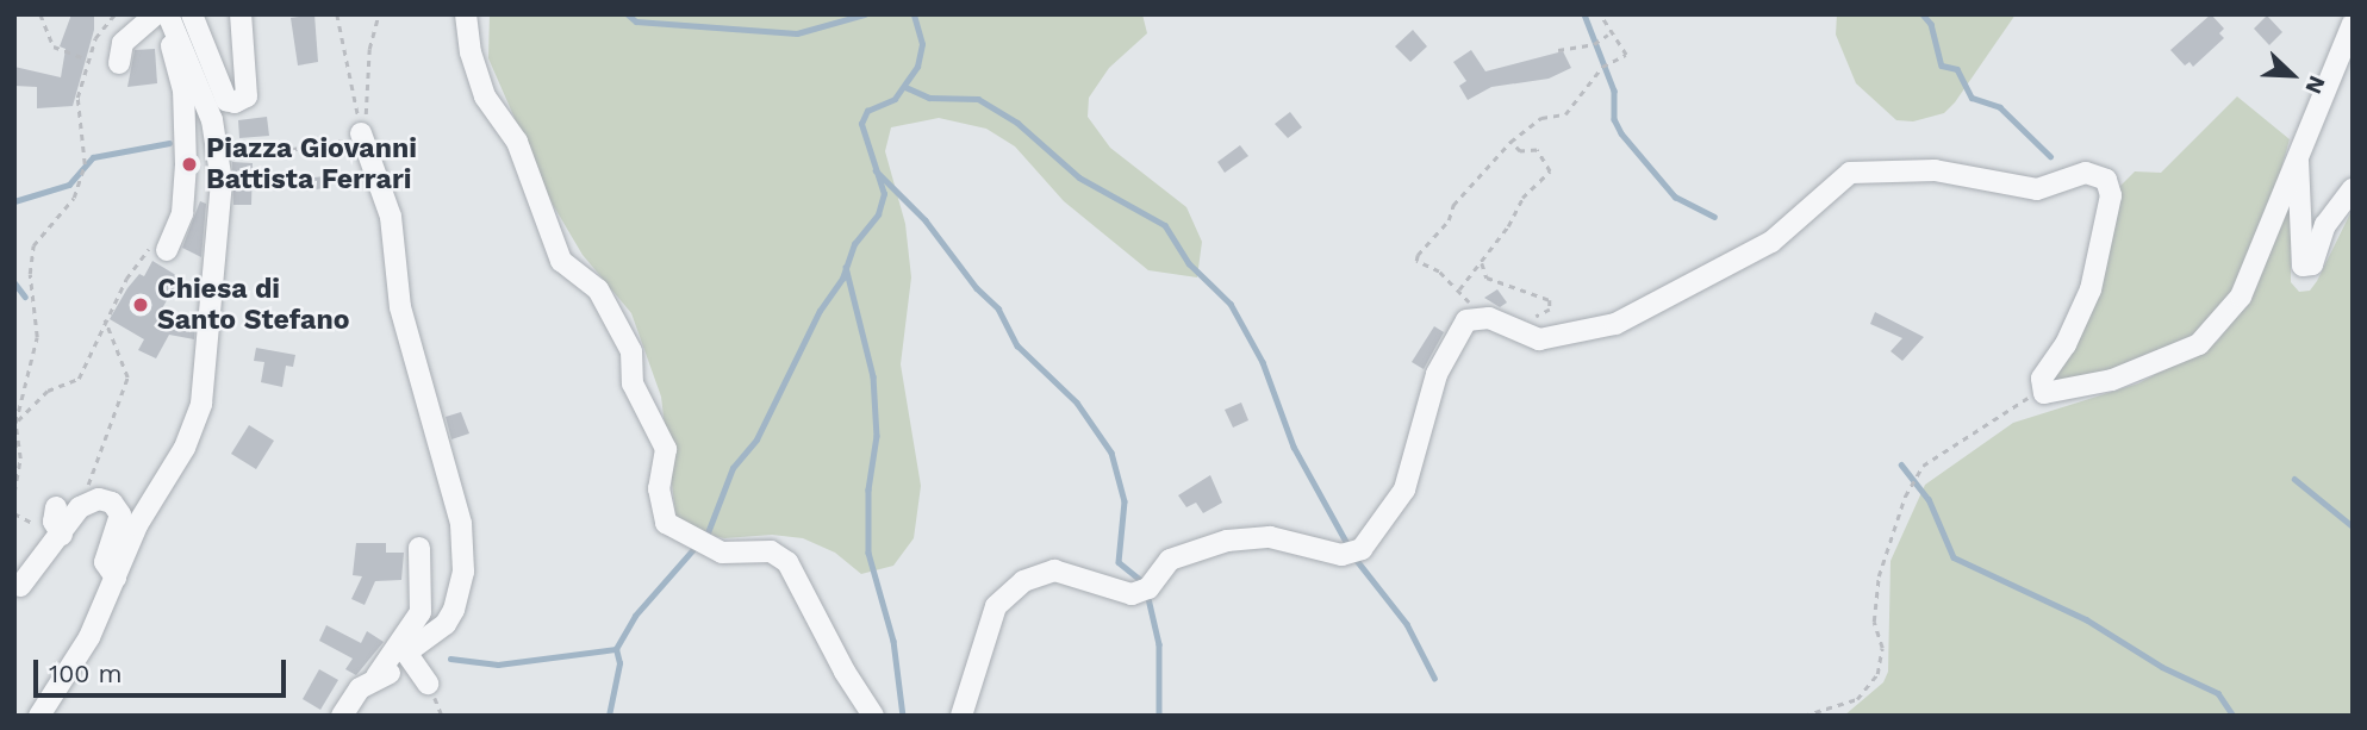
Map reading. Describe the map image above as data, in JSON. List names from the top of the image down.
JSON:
{
  "places": ["Piazza Giovanni Battista Ferrari", "Chiesa di Santo Stefano"],
  "scale_bar": "100 m",
  "north": "bottom right"
}
